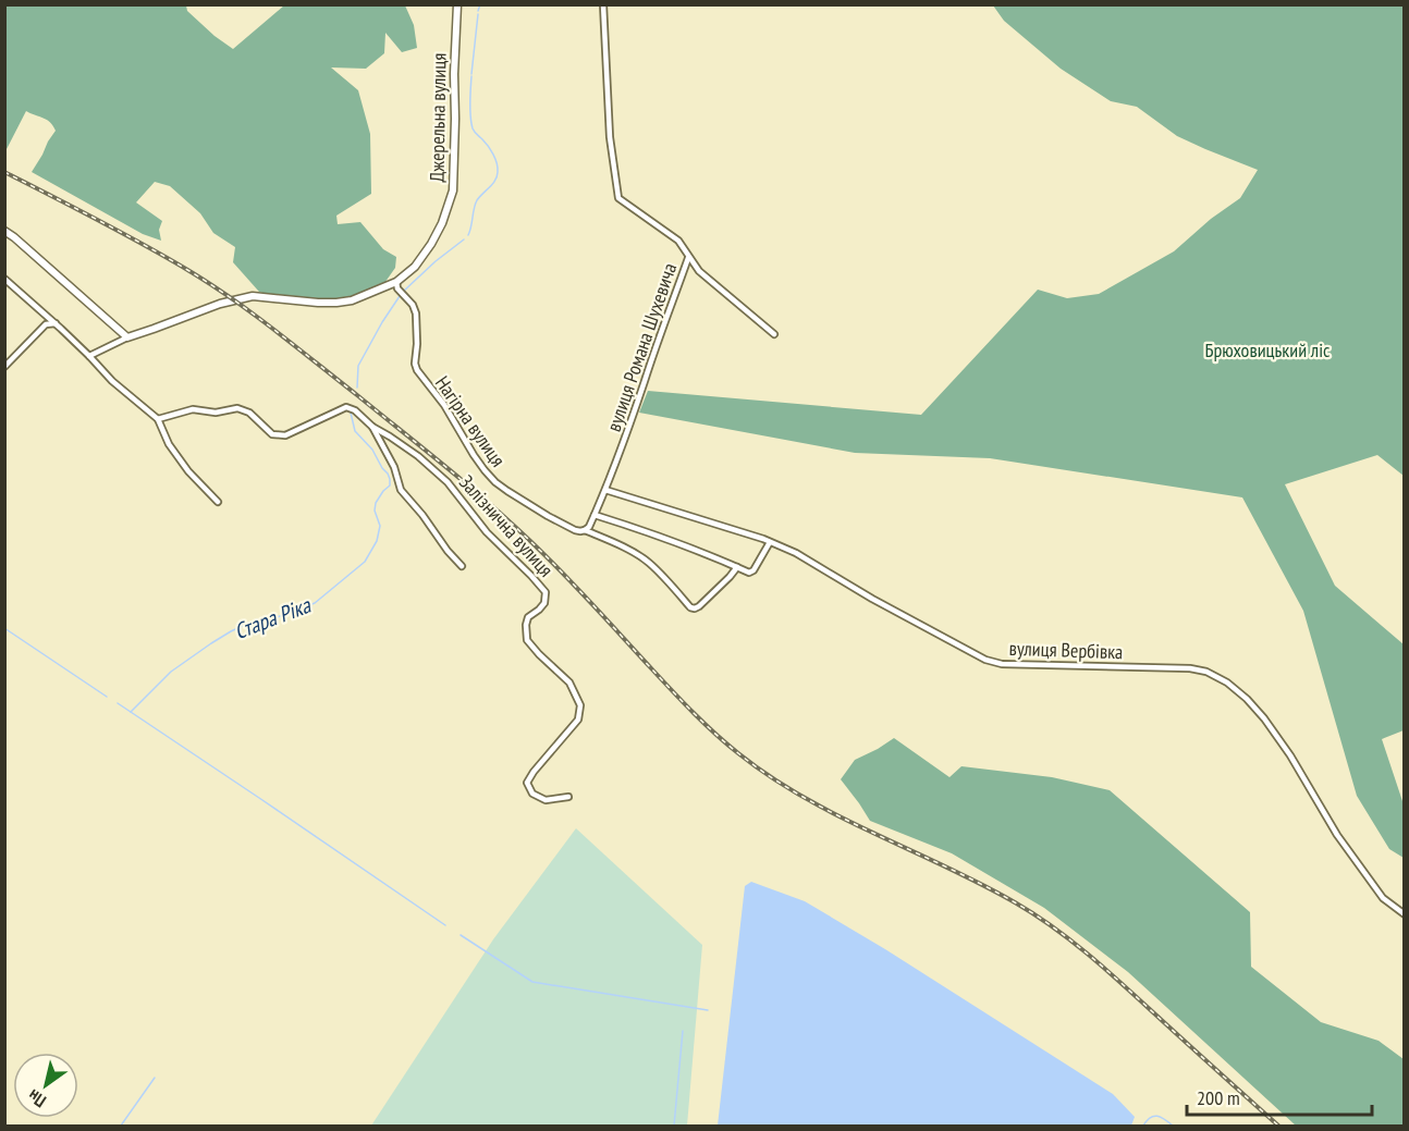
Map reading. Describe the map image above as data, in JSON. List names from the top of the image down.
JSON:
{
  "streets": {
    "street": [
      "Джерельна вулиця",
      "вулиця Романа Шухевича",
      "Нагірна вулиця",
      "Залізнична вулиця",
      "вулиця Вербівка"
    ]
  },
  "crossings": [
    ["Джерельна вулиця", "Нагірна вулиця"],
    ["вулиця Романа Шухевича", "Нагірна вулиця"],
    ["вулиця Романа Шухевича", "вулиця Вербівка"]
  ],
  "water": ["Стара Ріка"],
  "parks": ["Брюховицький ліс"],
  "scale_bar": "200 m",
  "north": "bottom left"
}
